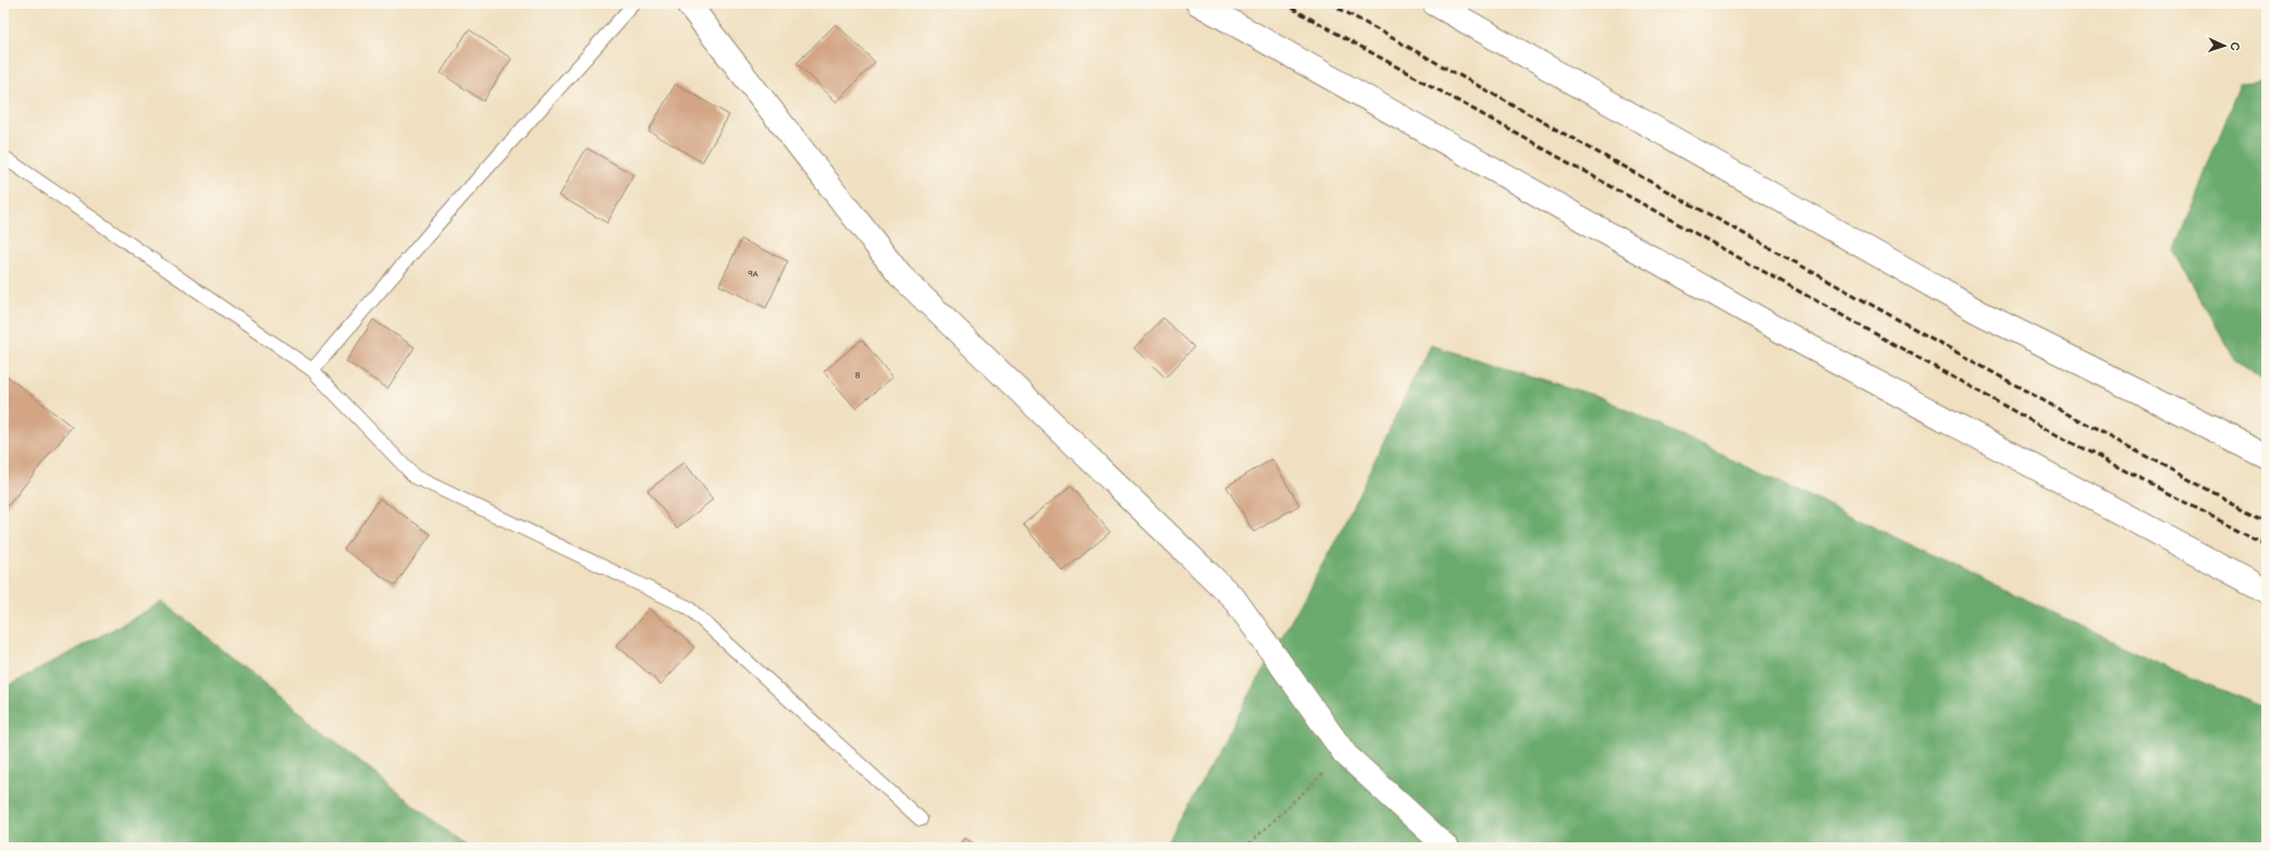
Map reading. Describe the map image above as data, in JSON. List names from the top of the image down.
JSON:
{
  "house_numbers": ["9А", "8"],
  "north": "right"
}
